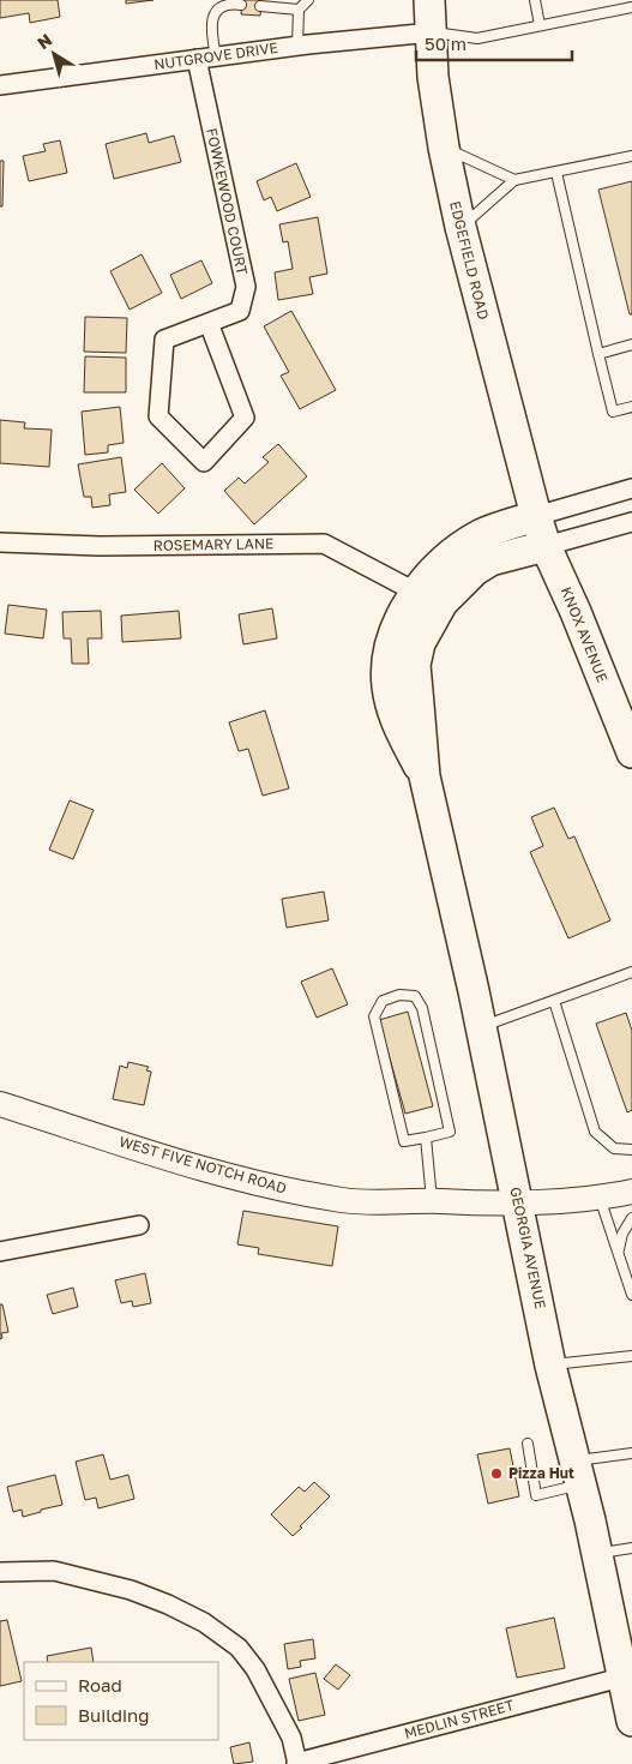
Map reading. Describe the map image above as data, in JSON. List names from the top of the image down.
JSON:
{
  "streets": {
    "main road": ["EDGEFIELD ROAD", "KNOX AVENUE", "GEORGIA AVENUE"],
    "street": [
      "NUTGROVE DRIVE",
      "FOWKEWOOD COURT",
      "ROSEMARY LANE",
      "WEST FIVE NOTCH ROAD",
      "MEDLIN STREET"
    ]
  },
  "crossings": [
    ["NUTGROVE DRIVE", "FOWKEWOOD COURT"],
    ["NUTGROVE DRIVE", "EDGEFIELD ROAD"],
    ["EDGEFIELD ROAD", "KNOX AVENUE"],
    ["EDGEFIELD ROAD", "GEORGIA AVENUE"],
    ["ROSEMARY LANE", "GEORGIA AVENUE"],
    ["KNOX AVENUE", "GEORGIA AVENUE"],
    ["WEST FIVE NOTCH ROAD", "GEORGIA AVENUE"],
    ["GEORGIA AVENUE", "MEDLIN STREET"]
  ],
  "places": ["Pizza Hut"],
  "legend": ["Road", "Building"],
  "scale_bar": "50 m",
  "north": "top left"
}
